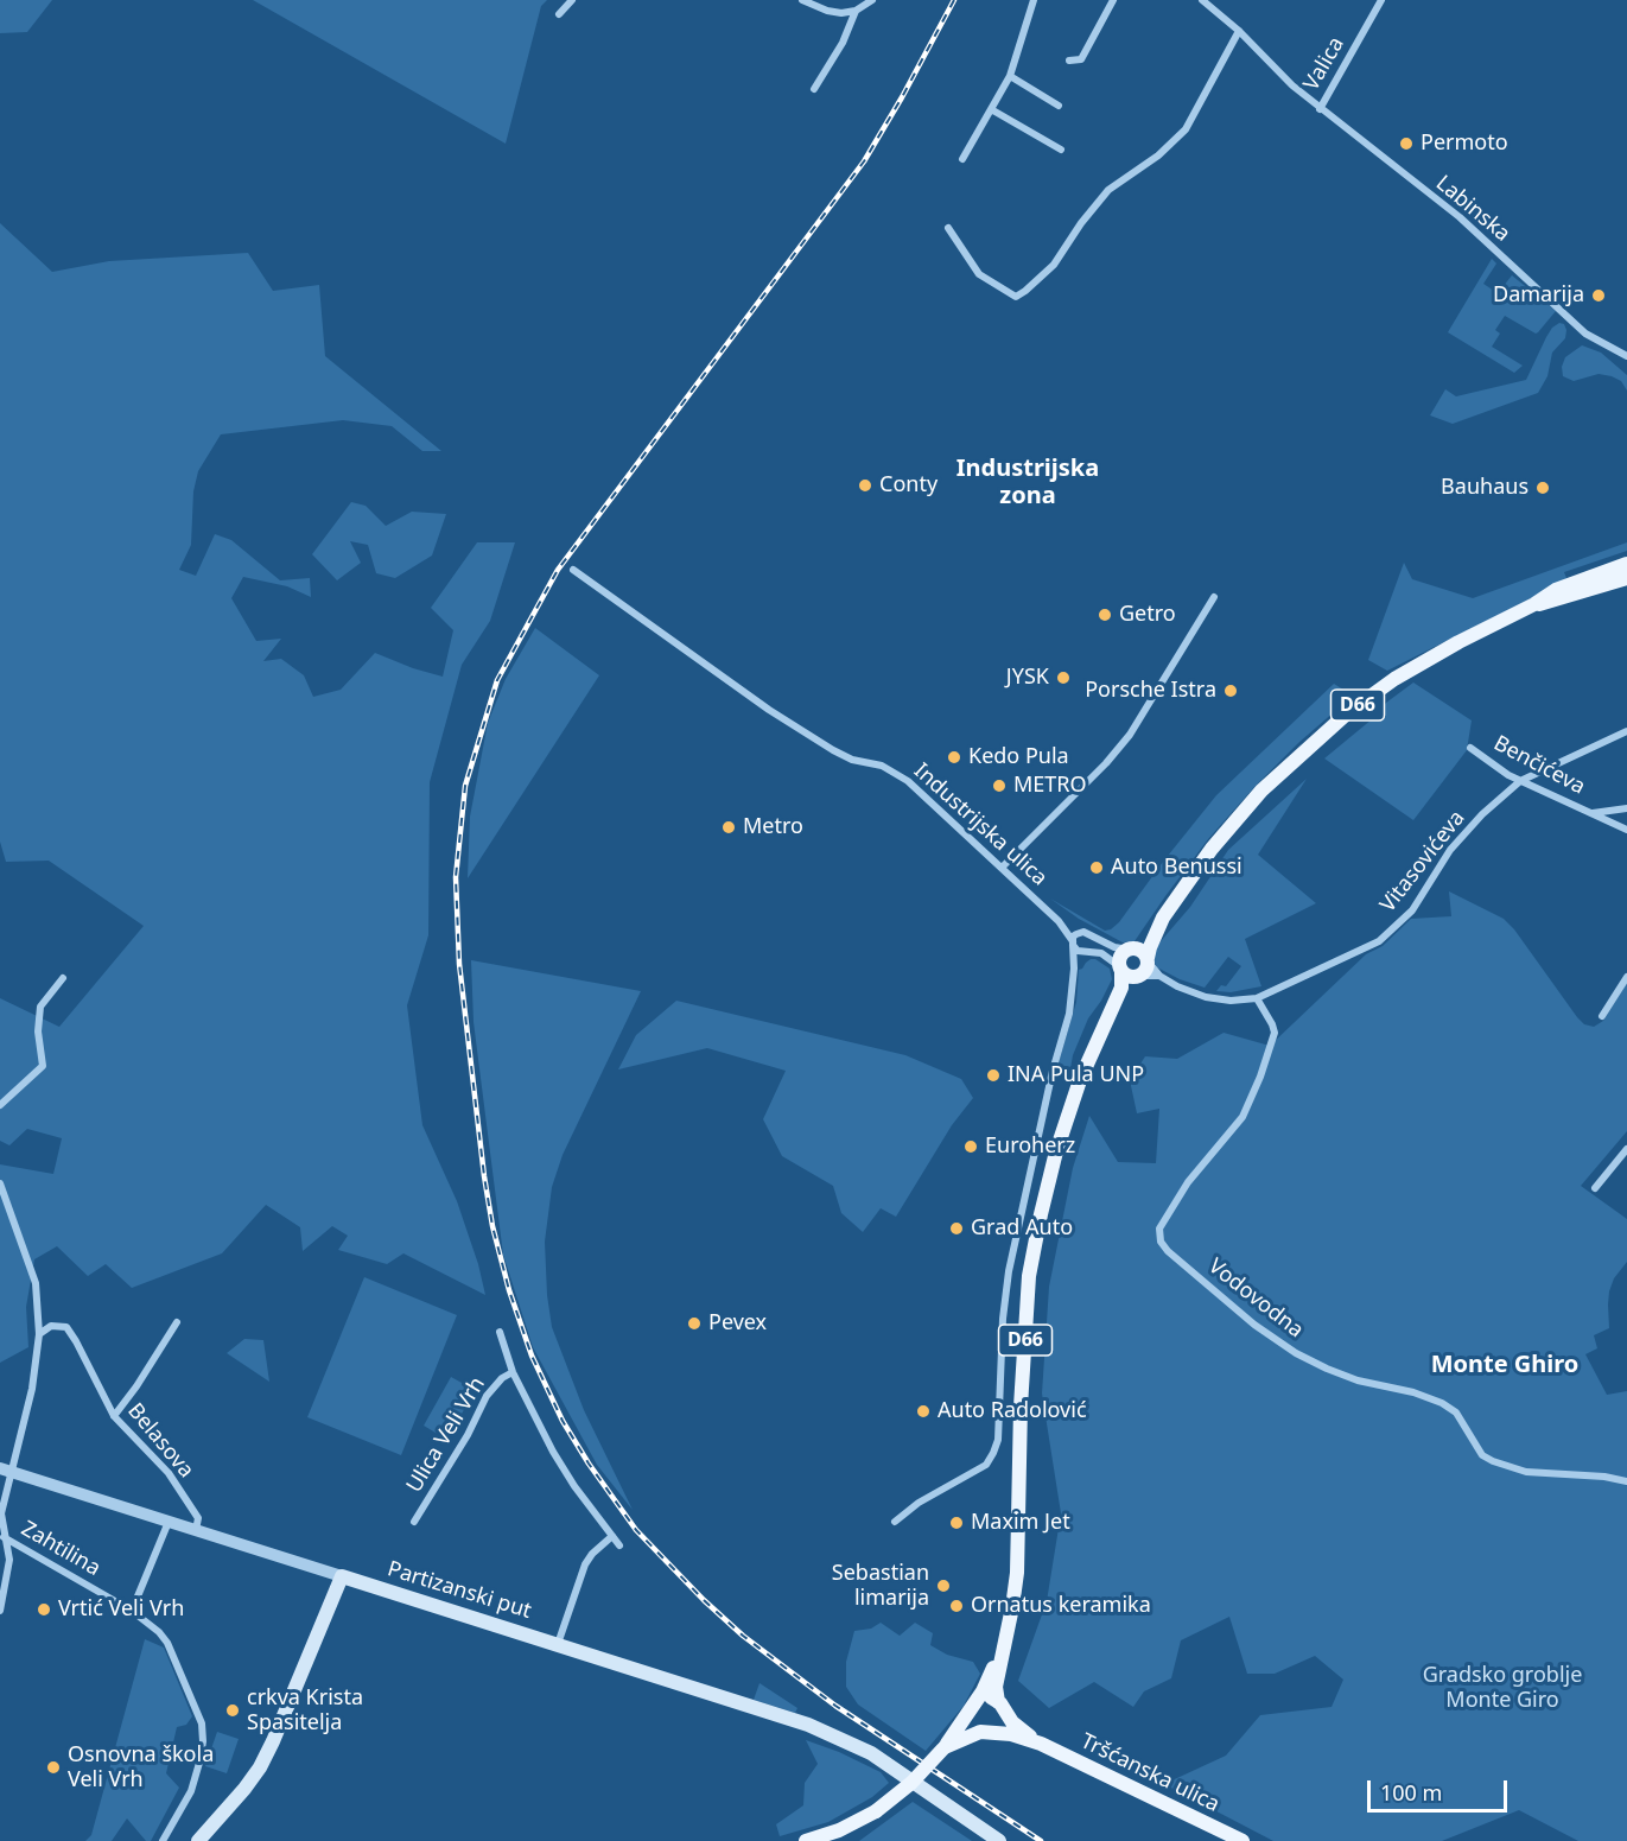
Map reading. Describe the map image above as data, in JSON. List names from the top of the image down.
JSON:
{
  "streets": {
    "main road": ["D66", "Partizanski put", "Tršćanska ulica"],
    "street": [
      "Valica",
      "Labinska",
      "Benčićeva",
      "Industrijska ulica",
      "Vitasovićeva",
      "Vodovodna",
      "Ulica Veli Vrh",
      "Belasova",
      "Zahtilina"
    ]
  },
  "crossings": [
    ["Valica", "Labinska"],
    ["D66", "Industrijska ulica"],
    ["D66", "Vitasovićeva"],
    ["Benčićeva", "Vitasovićeva"],
    ["Vitasovićeva", "Vodovodna"],
    ["Belasova", "Partizanski put"]
  ],
  "districts": ["Industrijska zona", "Monte Ghiro"],
  "parks": ["Gradsko groblje Monte Giro"],
  "places": [
    "Permoto",
    "Damarija",
    "Conty",
    "Bauhaus",
    "Getro",
    "JYSK",
    "Porsche Istra",
    "Kedo Pula",
    "METRO",
    "Metro",
    "Auto Benussi",
    "INA Pula UNP",
    "Euroherz",
    "Grad Auto",
    "Pevex",
    "Auto Radolović",
    "Maxim Jet",
    "Sebastian limarija",
    "Ornatus keramika",
    "Vrtić Veli Vrh",
    "crkva Krista Spasitelja",
    "Osnovna škola Veli Vrh"
  ],
  "scale_bar": "100 m"
}
